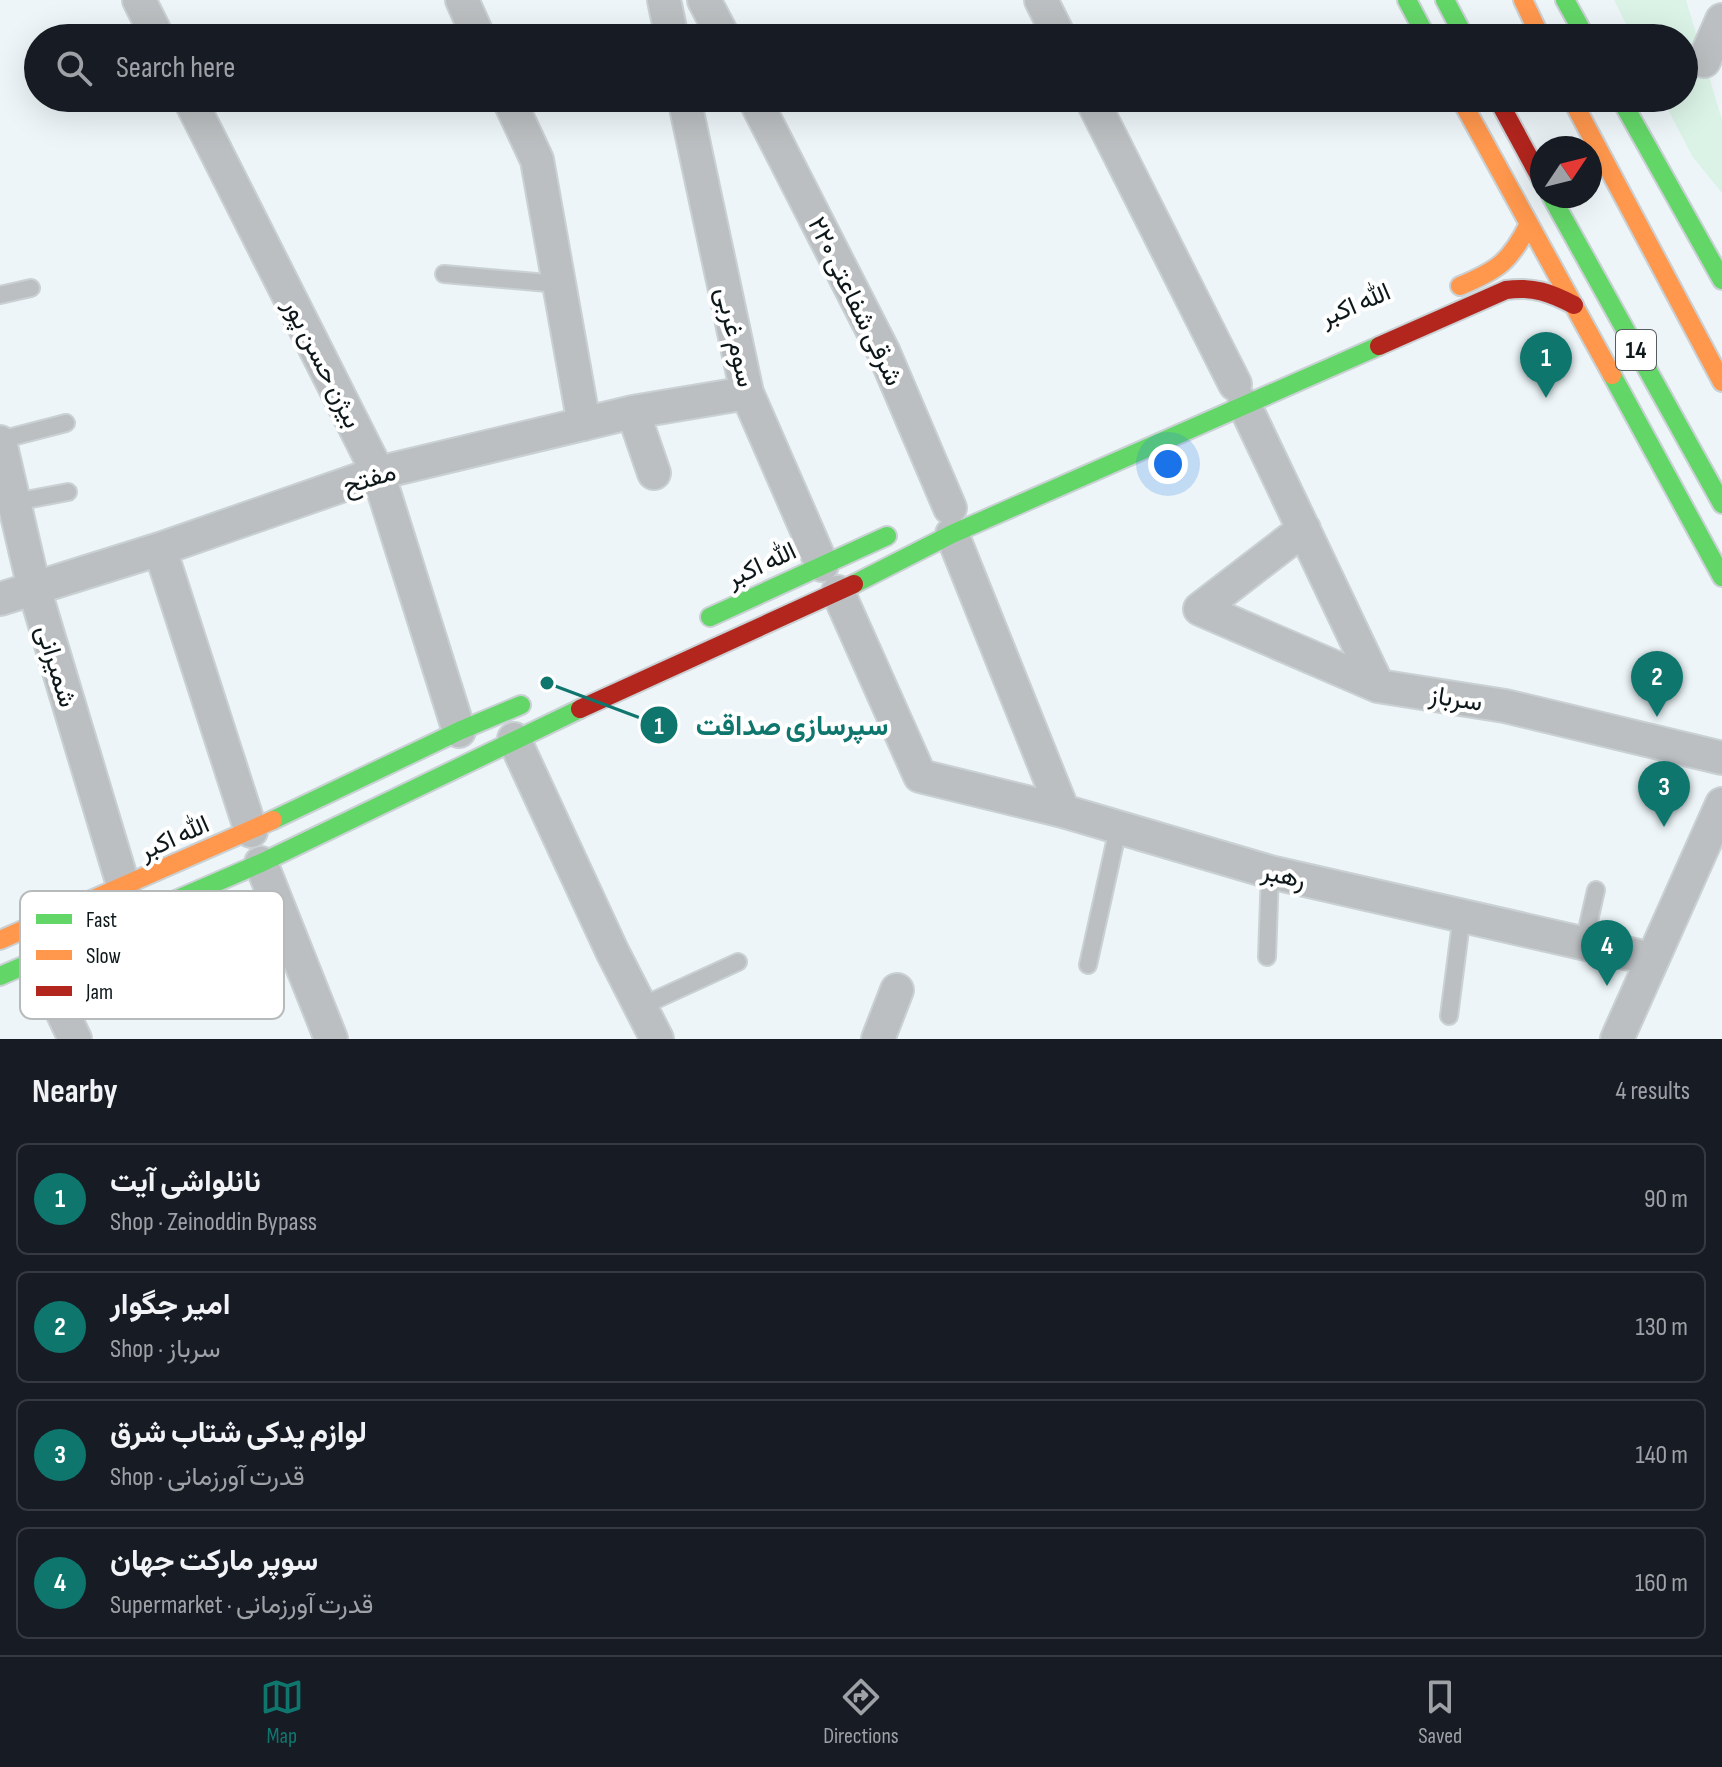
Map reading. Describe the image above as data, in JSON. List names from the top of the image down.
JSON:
{
  "streets": {
    "main road": ["الله اکبر", "14"],
    "street": [
      "۲۲۰ شرقی شفاعتی",
      "سوم غربی",
      "بیژن حسن پور",
      "مفتح",
      "شمیرانی",
      "سرباز",
      "رهبر"
    ]
  },
  "crossings": [
    ["۲۲۰ شرقی شفاعتی", "رهبر"],
    ["الله اکبر", "سوم غربی"],
    ["الله اکبر", "بیژن حسن پور"],
    ["الله اکبر", "شمیرانی"],
    ["سوم غربی", "مفتح"],
    ["سوم غربی", "رهبر"],
    ["بیژن حسن پور", "مفتح"],
    ["مفتح", "شمیرانی"]
  ],
  "places": ["سپرسازی صداقت"],
  "legend": ["Fast", "Slow", "Jam"],
  "north": "top right",
  "page": {
    "search": "Search here",
    "pins": [
      "1",
      "2",
      "3",
      "4"
    ],
    "heading": ["Nearby", "4 results"],
    "list": [
      {
        "mark": "1",
        "name": "نانلواشی آیت",
        "note": "Shop · Zeinoddin Bypass",
        "value": "90 m"
      },
      {
        "mark": "2",
        "name": "امیر جگوار",
        "note": "Shop · سرباز",
        "value": "130 m"
      },
      {
        "mark": "3",
        "name": "لوازم یدکی شتاب شرق",
        "note": "Shop · قدرت آورزمانی",
        "value": "140 m"
      },
      {
        "mark": "4",
        "name": "سوپر مارکت جهان",
        "note": "Supermarket · قدرت آورزمانی",
        "value": "160 m"
      }
    ],
    "nav": ["Map", "Directions", "Saved"]
  }
}
